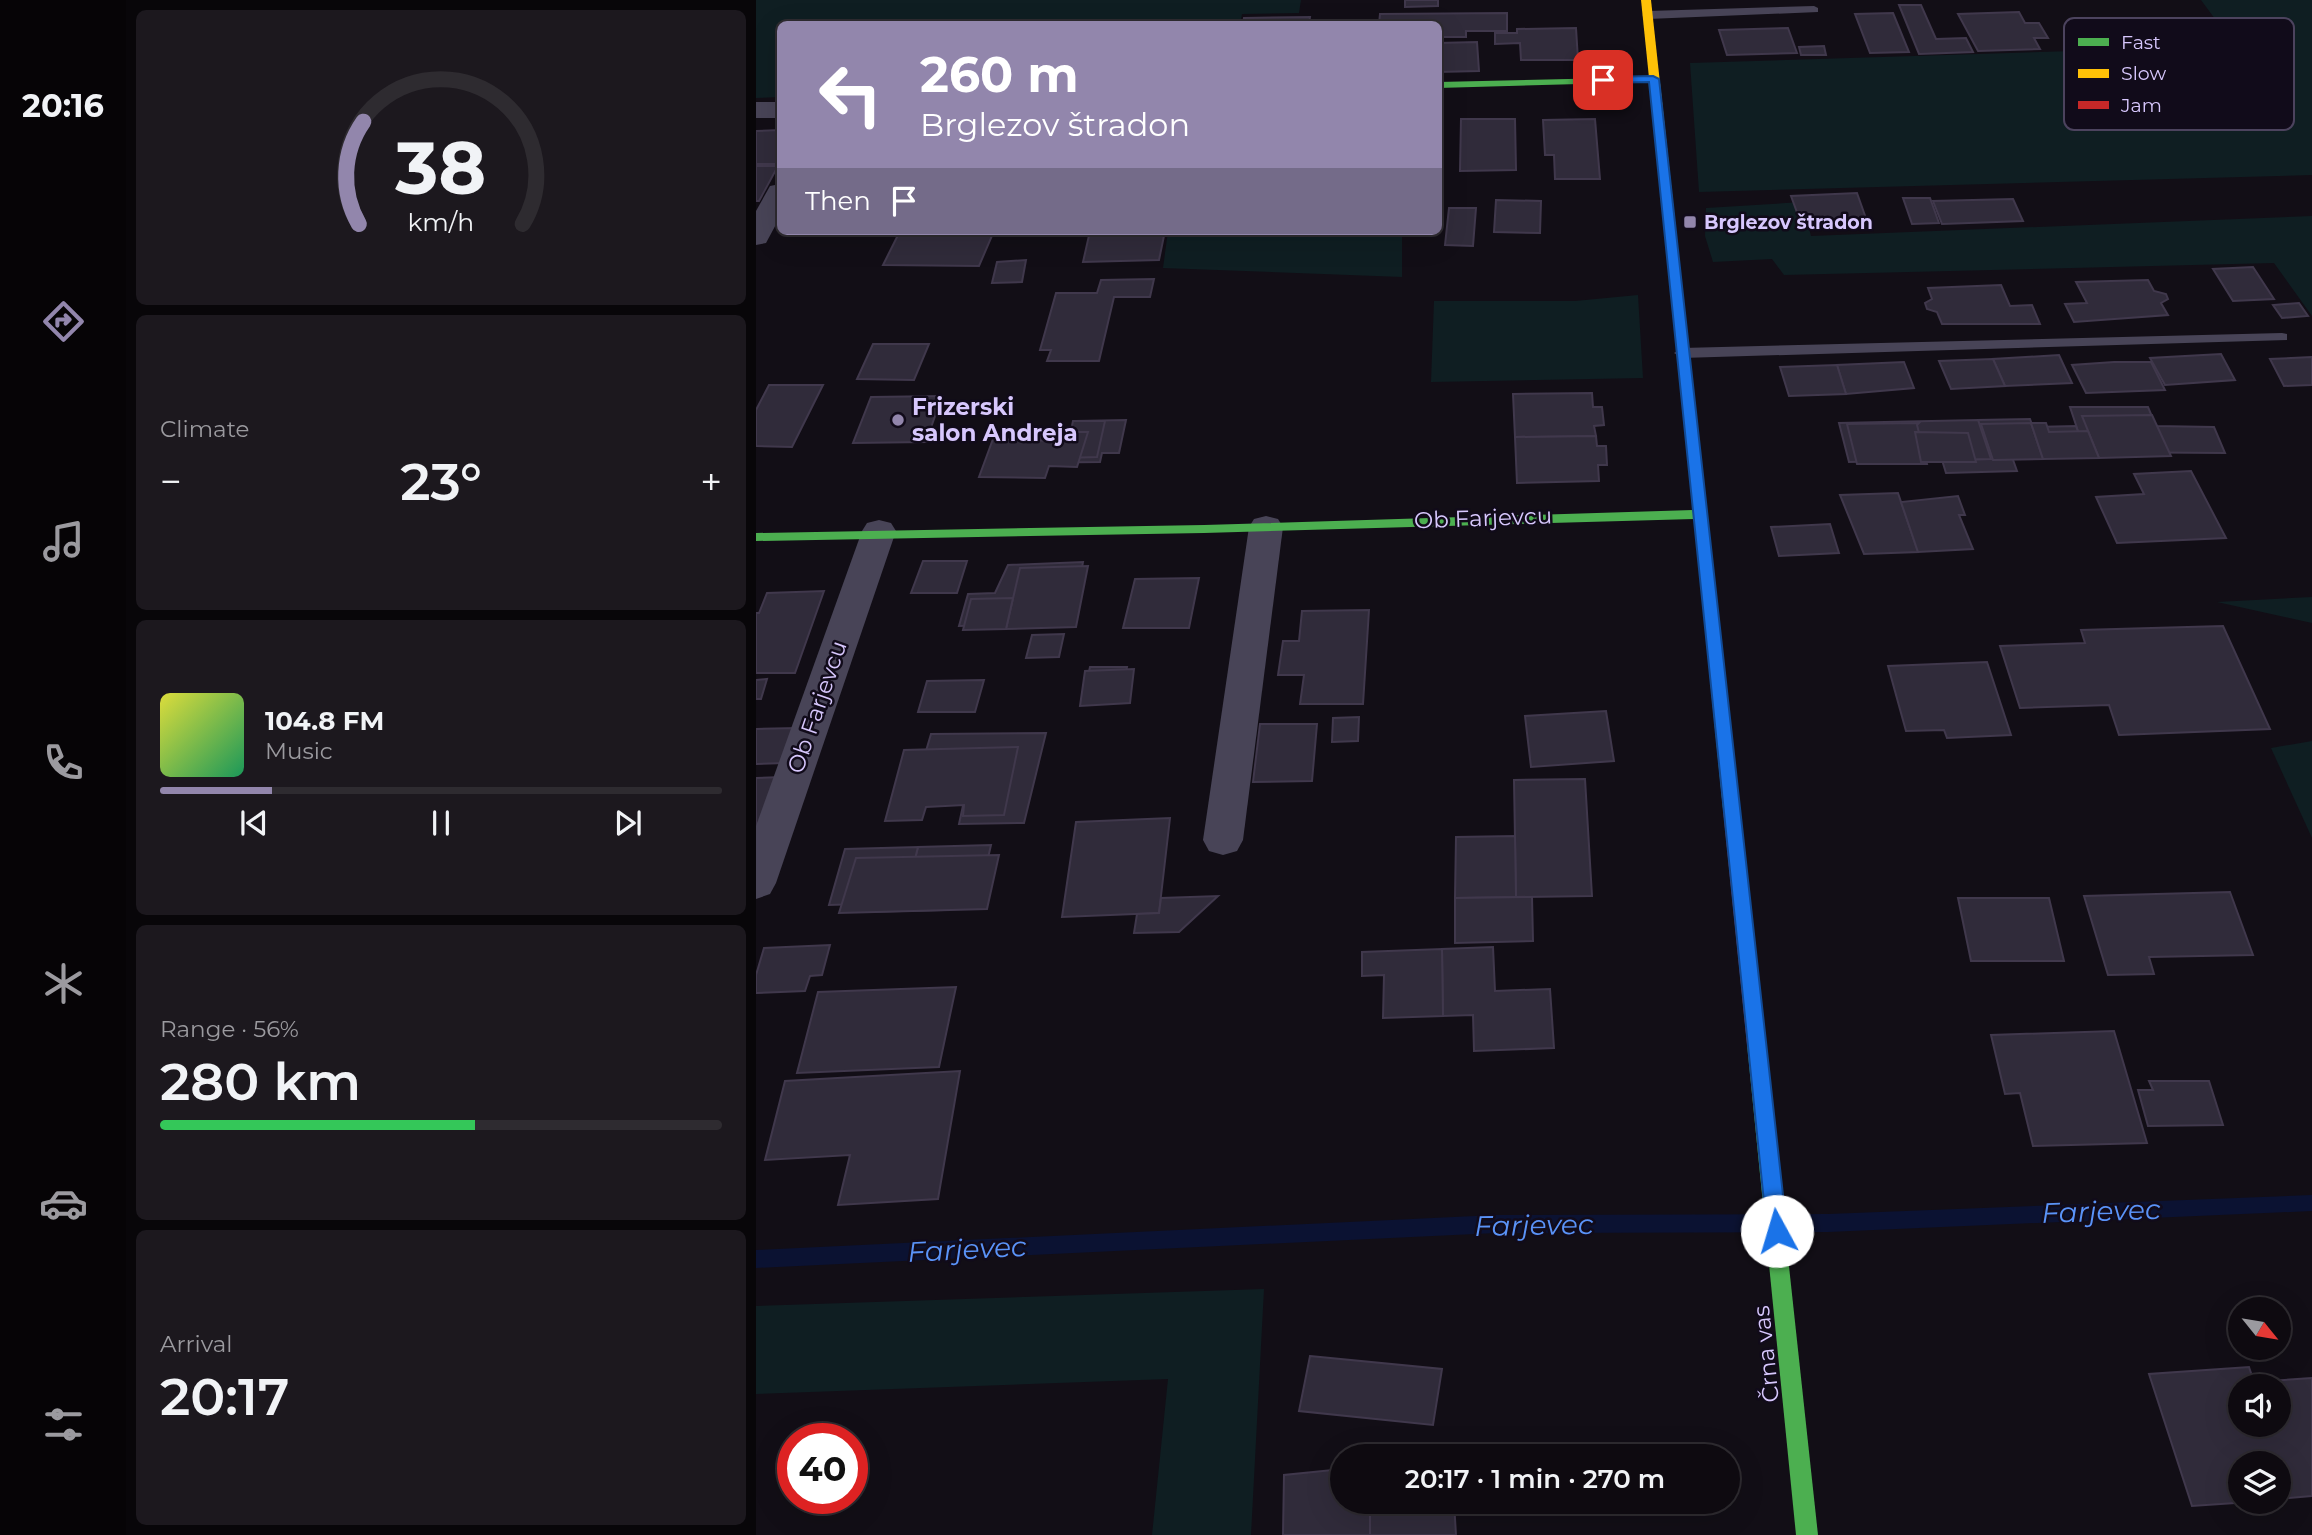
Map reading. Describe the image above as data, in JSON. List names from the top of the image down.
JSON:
{
  "streets": {
    "street": ["Ob Farjevcu", "Črna vas"]
  },
  "crossings": [
    ["Ob Farjevcu", "Črna vas"]
  ],
  "water": ["Farjevec"],
  "places": {
    "transit": ["Brglezov štradon"],
    "other": ["Frizerski salon Andreja"]
  },
  "legend": ["Fast", "Slow", "Jam"],
  "north": "bottom right",
  "page": {
    "tabs": "20:16",
    "turn": ["260 m", "Brglezov štradon"],
    "then": "Then",
    "tile": [
      "Climate",
      ["Range · 56%", "280 km"],
      ["Arrival", "20:17"]
    ],
    "heat": ["−", "23°", "+"],
    "song": ["104.8 FM", "Music"],
    "limit": "40",
    "trip": "20:17 · 1 min · 270 m",
    "gauge": ["38", "km/h"]
  }
}
